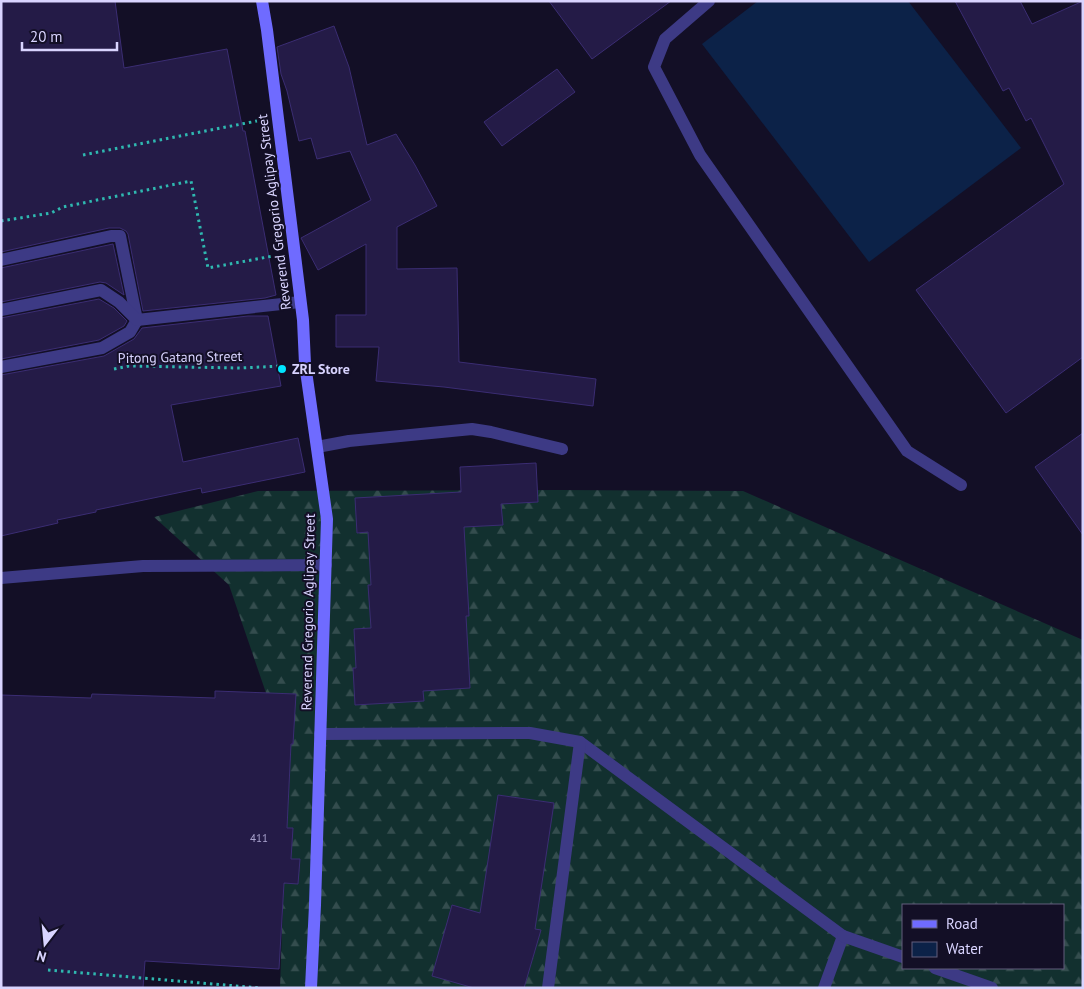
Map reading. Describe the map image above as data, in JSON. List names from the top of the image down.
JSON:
{
  "streets": {
    "street": ["Reverend Gregorio Aglipay Street"],
    "path": ["Pitong Gatang Street"]
  },
  "crossings": [
    ["Reverend Gregorio Aglipay Street", "Pitong Gatang Street"]
  ],
  "places": ["ZRL Store"],
  "house_numbers": ["411"],
  "legend": ["Road", "Water"],
  "scale_bar": "20 m",
  "north": "bottom"
}
